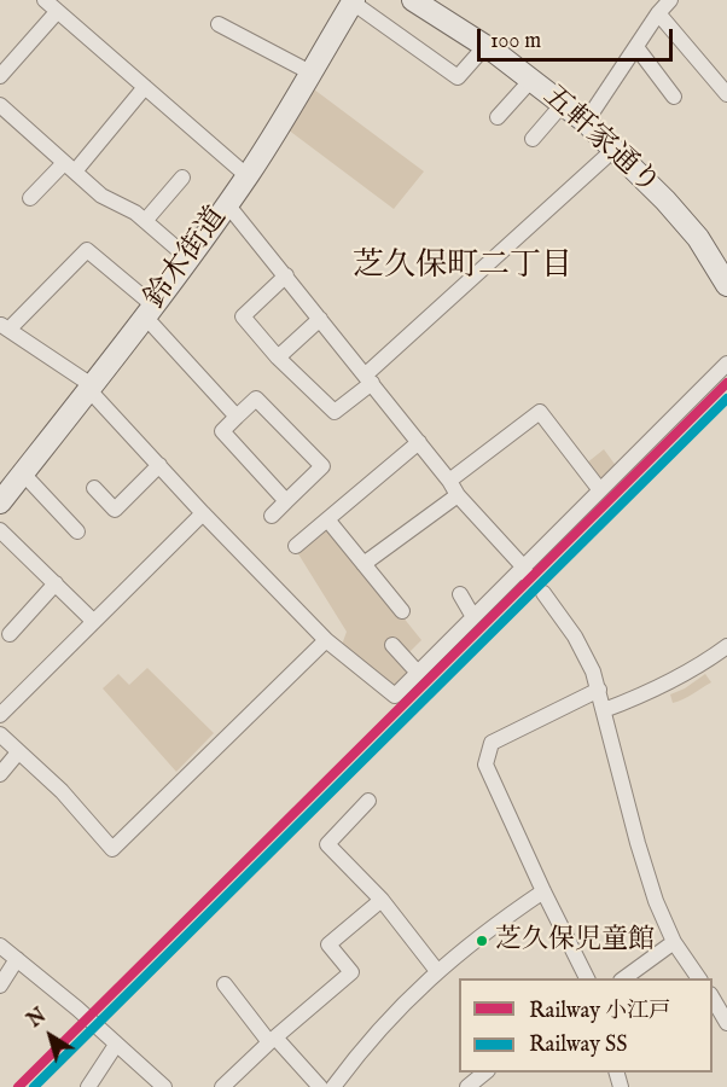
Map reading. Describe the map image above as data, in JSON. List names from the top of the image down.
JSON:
{
  "streets": {
    "main road": ["五軒家通り", "鈴木街道"]
  },
  "districts": ["芝久保町二丁目"],
  "places": ["芝久保児童館"],
  "lines": ["rail line 小江戸", "rail line SS"],
  "legend": ["Railway 小江戸", "Railway SS"],
  "scale_bar": "100 m",
  "north": "top left"
}
